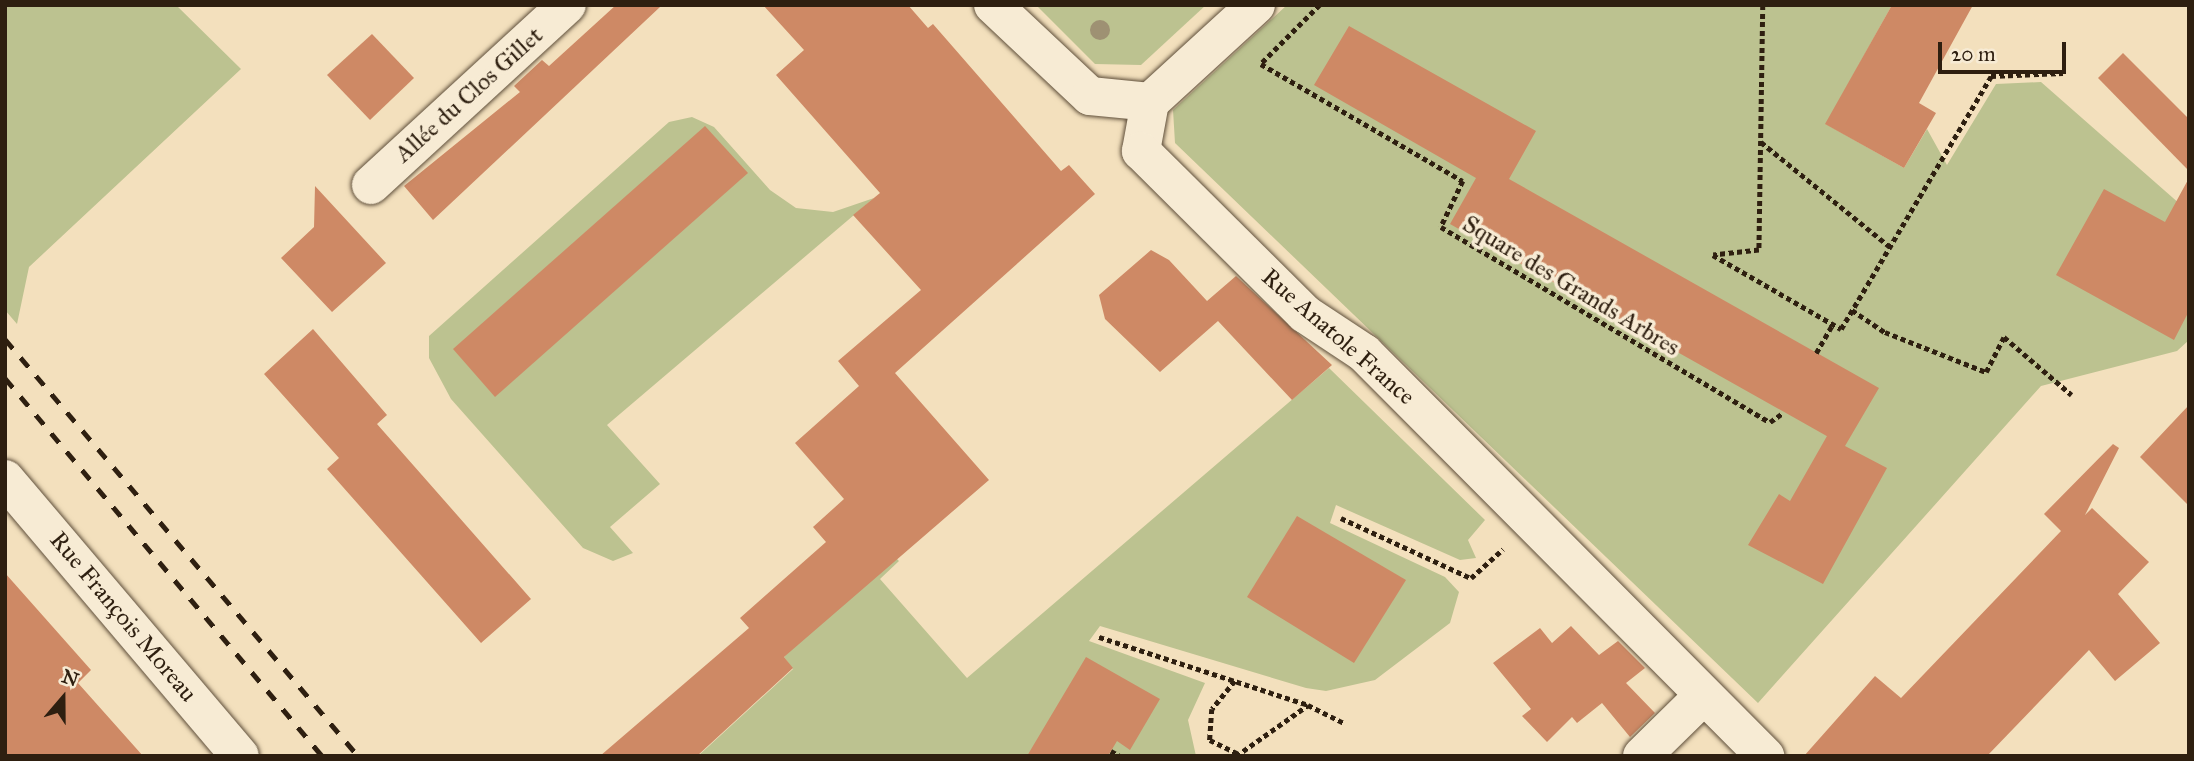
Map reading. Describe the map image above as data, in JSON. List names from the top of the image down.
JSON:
{
  "streets": {
    "street": ["Allée du Clos Gillet", "Rue Anatole France", "Rue François Moreau"],
    "path": ["Square des Grands Arbres"]
  },
  "scale_bar": "20 m",
  "north": "top"
}
